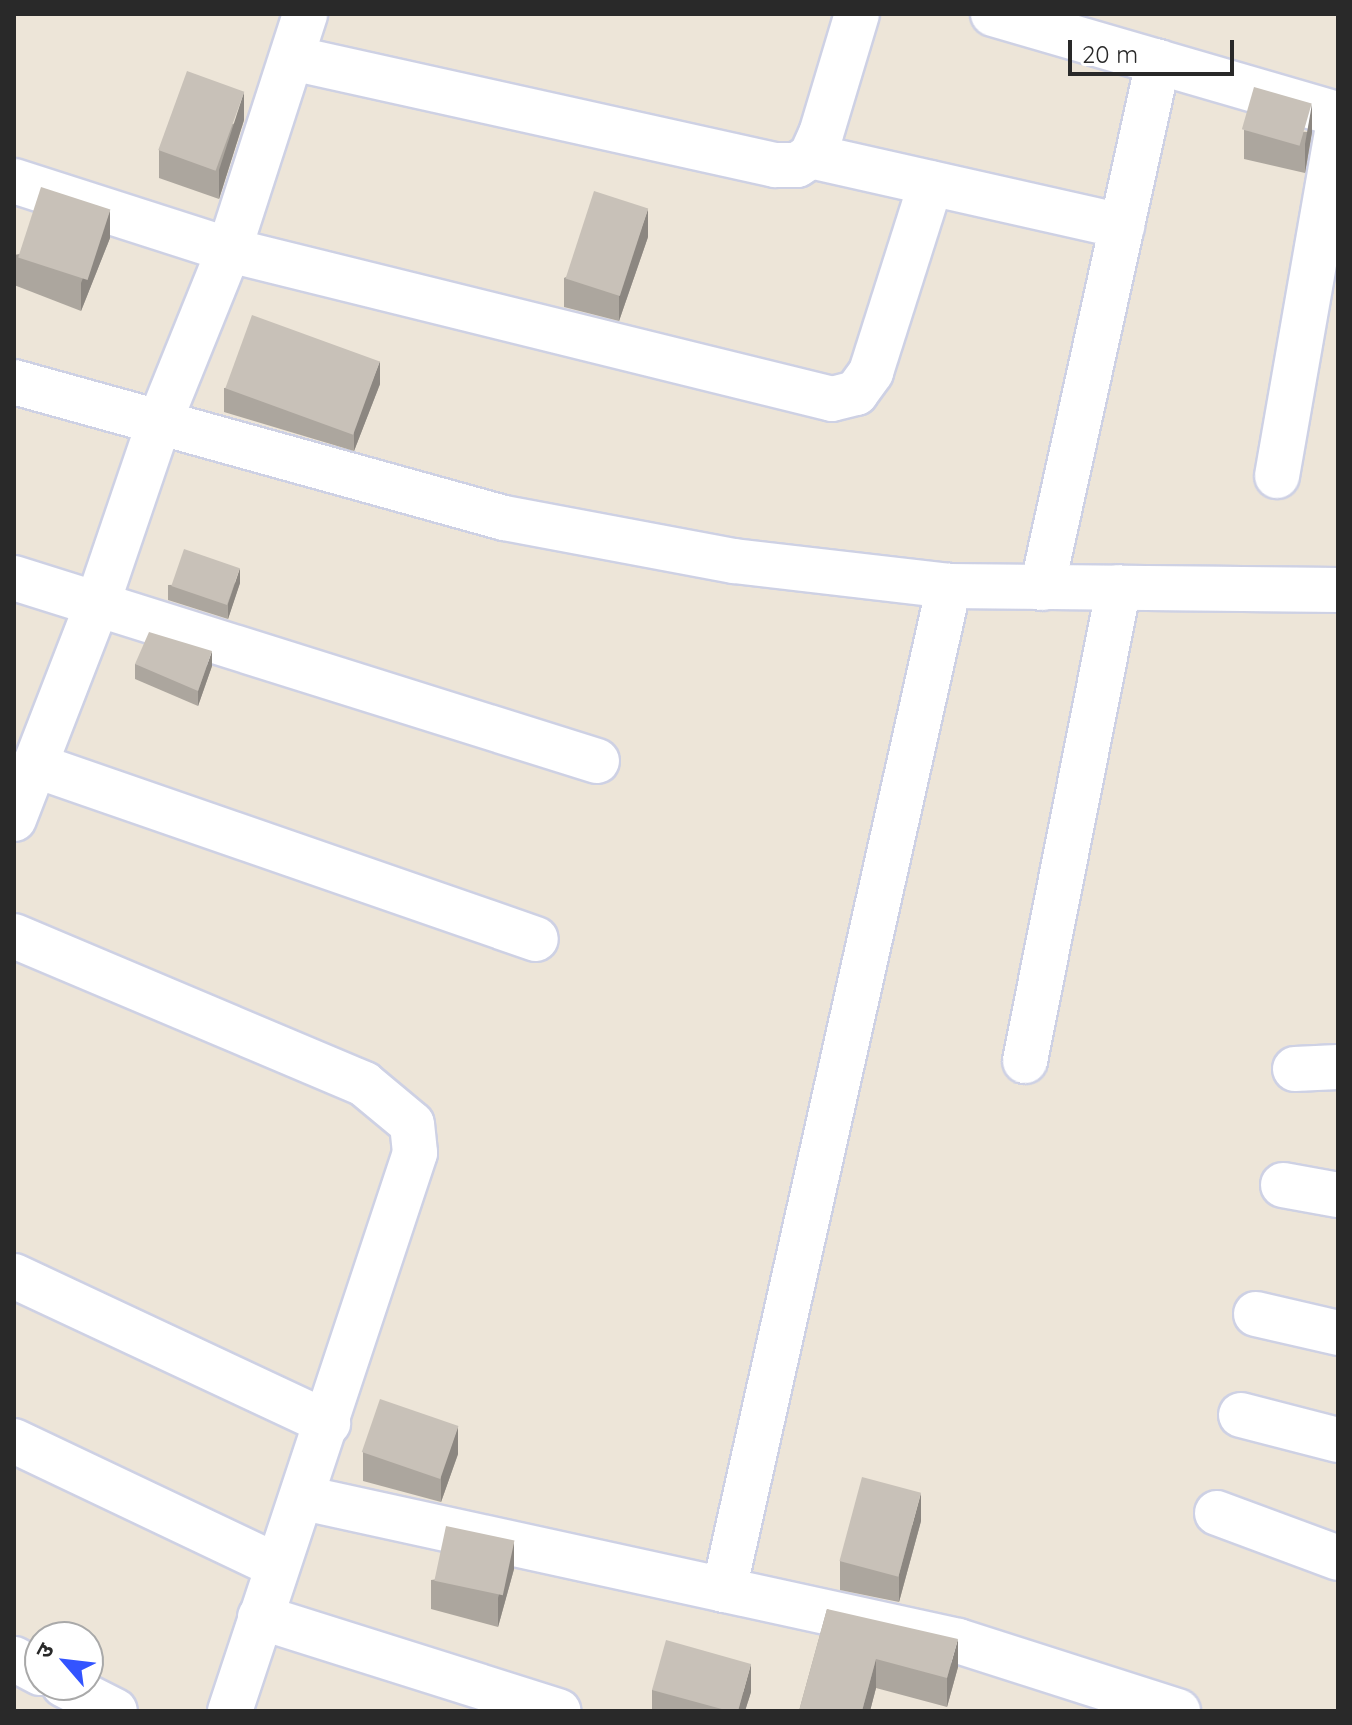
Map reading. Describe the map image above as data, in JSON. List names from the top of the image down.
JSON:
{
  "scale_bar": "20 m",
  "north": "top left"
}
